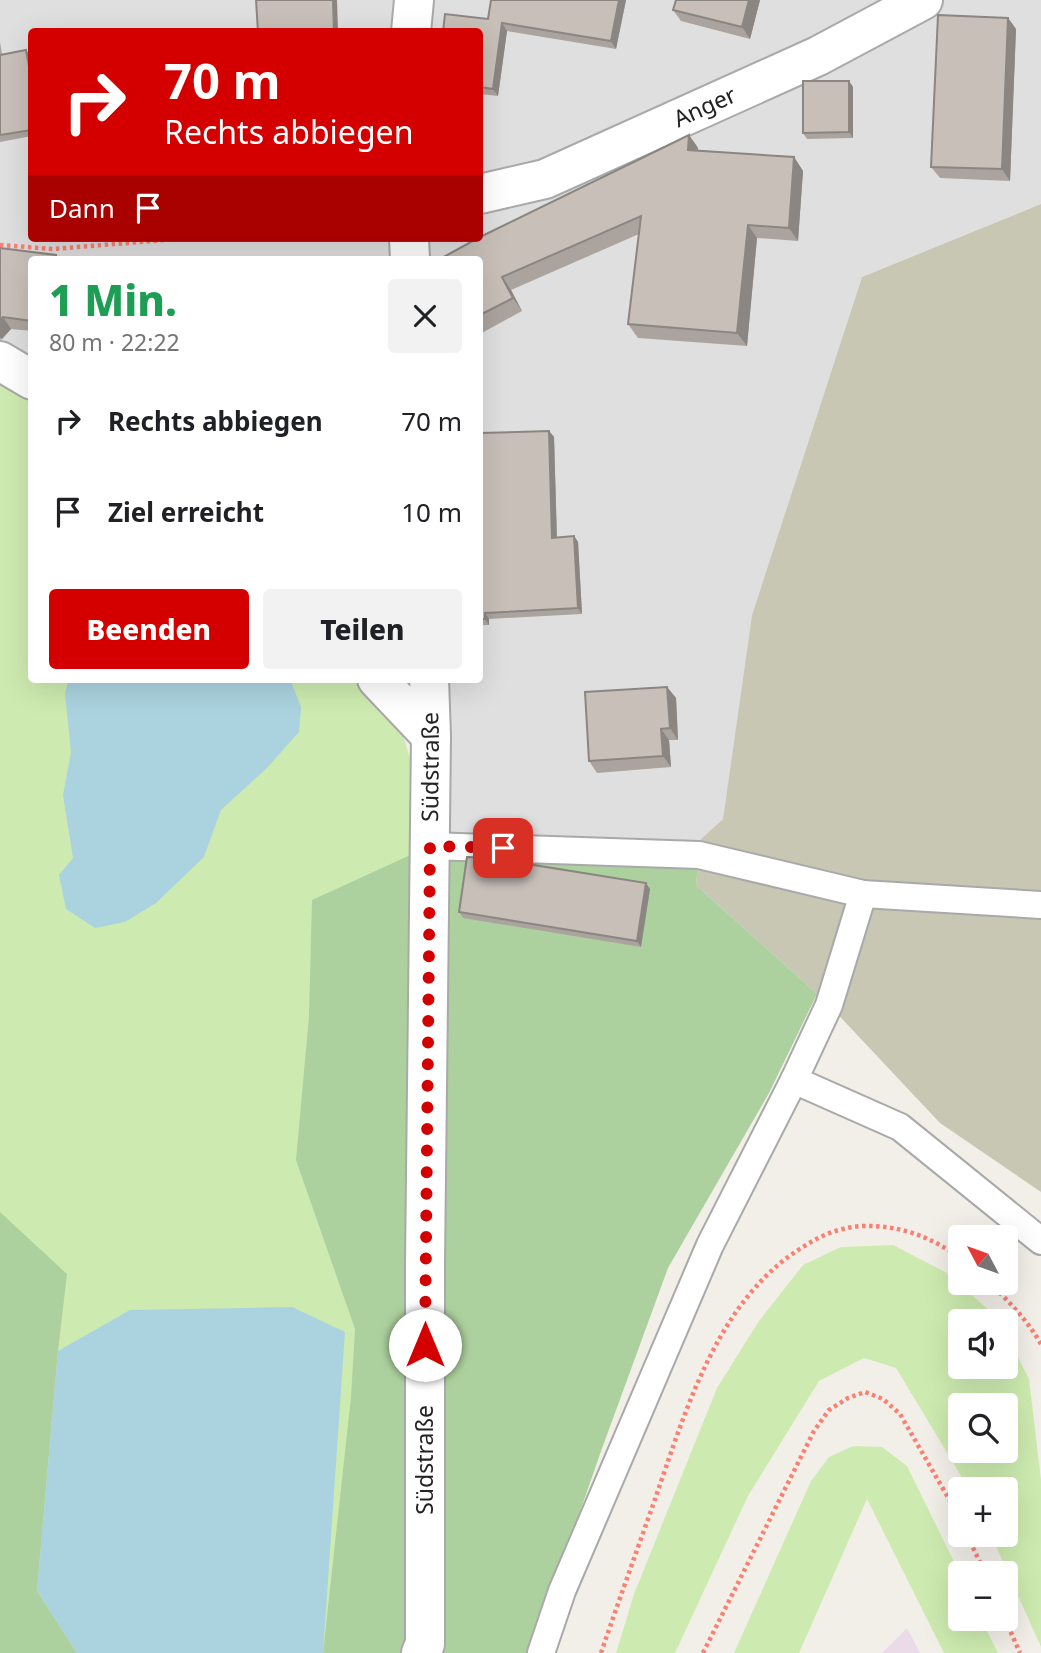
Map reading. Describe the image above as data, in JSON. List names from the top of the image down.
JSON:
{
  "streets": {
    "street": ["Anger", "Südstraße"]
  },
  "north": "top left",
  "page": {
    "turn": ["70 m", "Rechts abbiegen"],
    "then": "Dann",
    "heading": ["1 Min.", "80 m · 22:22"],
    "list": [
      {
        "name": "Rechts abbiegen",
        "value": "70 m"
      },
      {
        "name": "Ziel erreicht",
        "value": "10 m"
      }
    ],
    "buttons": ["Beenden", "Teilen"],
    "map_buttons": ["+", "−"]
  }
}
